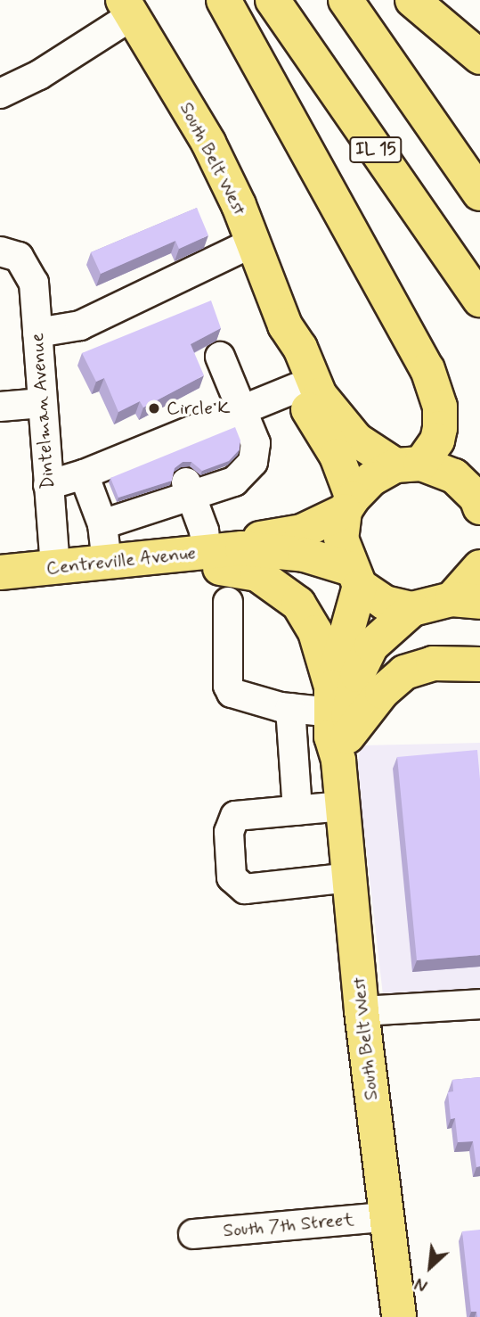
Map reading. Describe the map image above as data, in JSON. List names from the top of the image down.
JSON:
{
  "streets": {
    "main road": ["IL 15", "South Belt West", "Centreville Avenue"],
    "street": ["Dintelman Avenue", "South 7th Street"]
  },
  "crossings": [
    ["South Belt West", "Centreville Avenue"],
    ["South Belt West", "South 7th Street"],
    ["Dintelman Avenue", "Centreville Avenue"]
  ],
  "places": ["Circle K"],
  "north": "bottom left"
}
